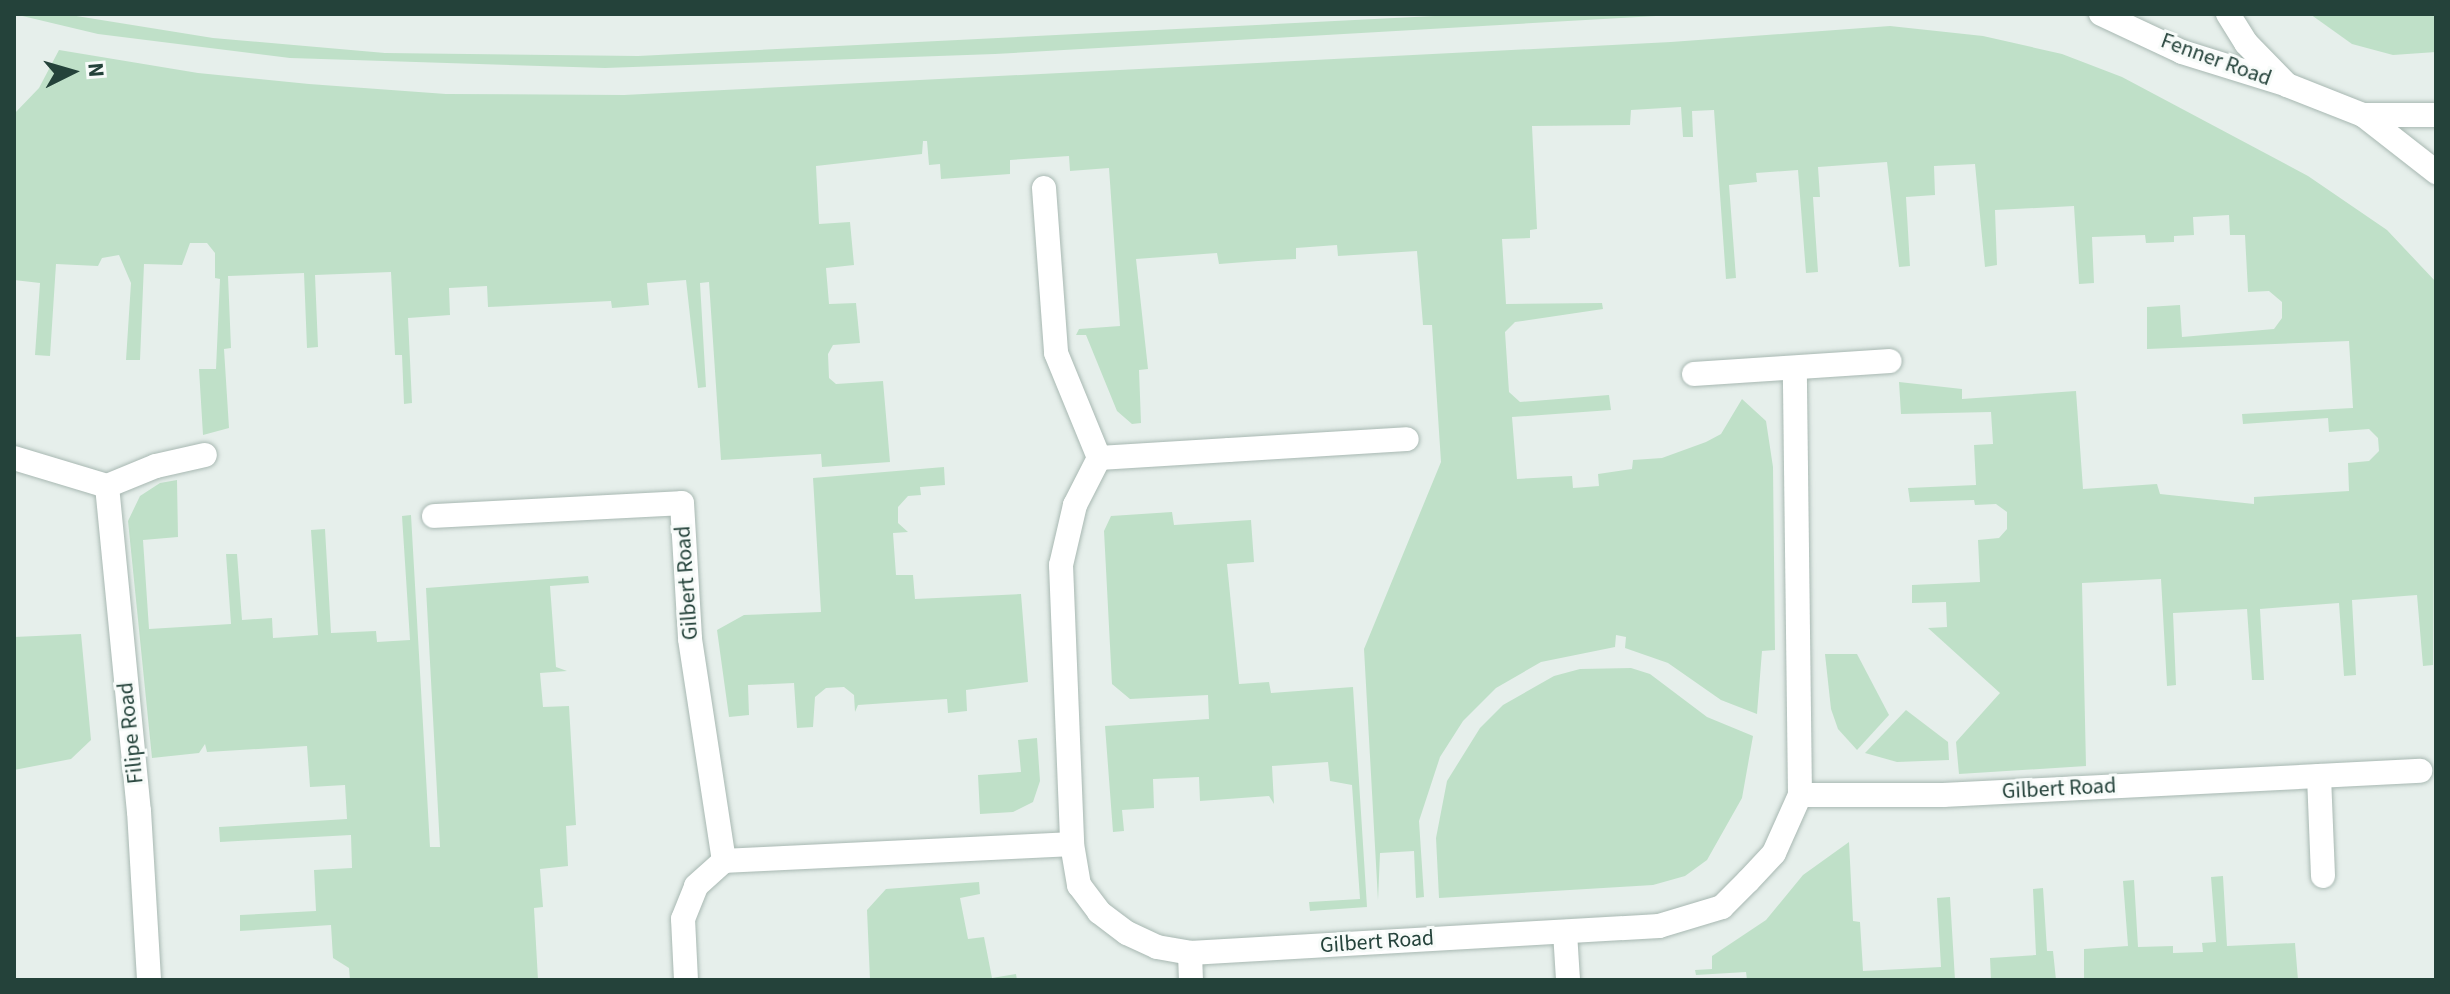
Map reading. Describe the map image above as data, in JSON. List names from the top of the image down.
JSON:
{
  "streets": {
    "street": ["Fenner Road", "Gilbert Road", "Filipe Road"]
  },
  "north": "right"
}
